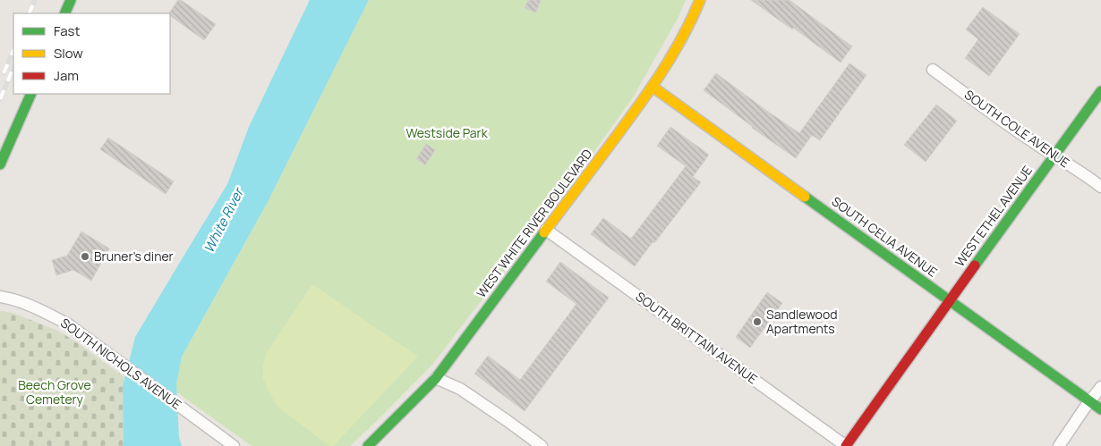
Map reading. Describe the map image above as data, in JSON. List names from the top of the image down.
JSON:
{
  "streets": {
    "street": [
      "SOUTH COLE AVENUE",
      "WEST ETHEL AVENUE",
      "WEST WHITE RIVER BOULEVARD",
      "SOUTH CELIA AVENUE",
      "SOUTH BRITTAIN AVENUE",
      "SOUTH NICHOLS AVENUE"
    ]
  },
  "crossings": [
    ["SOUTH COLE AVENUE", "WEST ETHEL AVENUE"],
    ["WEST ETHEL AVENUE", "SOUTH CELIA AVENUE"],
    ["WEST ETHEL AVENUE", "SOUTH BRITTAIN AVENUE"],
    ["WEST WHITE RIVER BOULEVARD", "SOUTH CELIA AVENUE"],
    ["WEST WHITE RIVER BOULEVARD", "SOUTH BRITTAIN AVENUE"]
  ],
  "water": ["White River"],
  "parks": ["Westside Park", "Beech Grove Cemetery"],
  "places": ["Bruner's diner", "Sandlewood Apartments"],
  "legend": ["Fast", "Slow", "Jam"]
}
